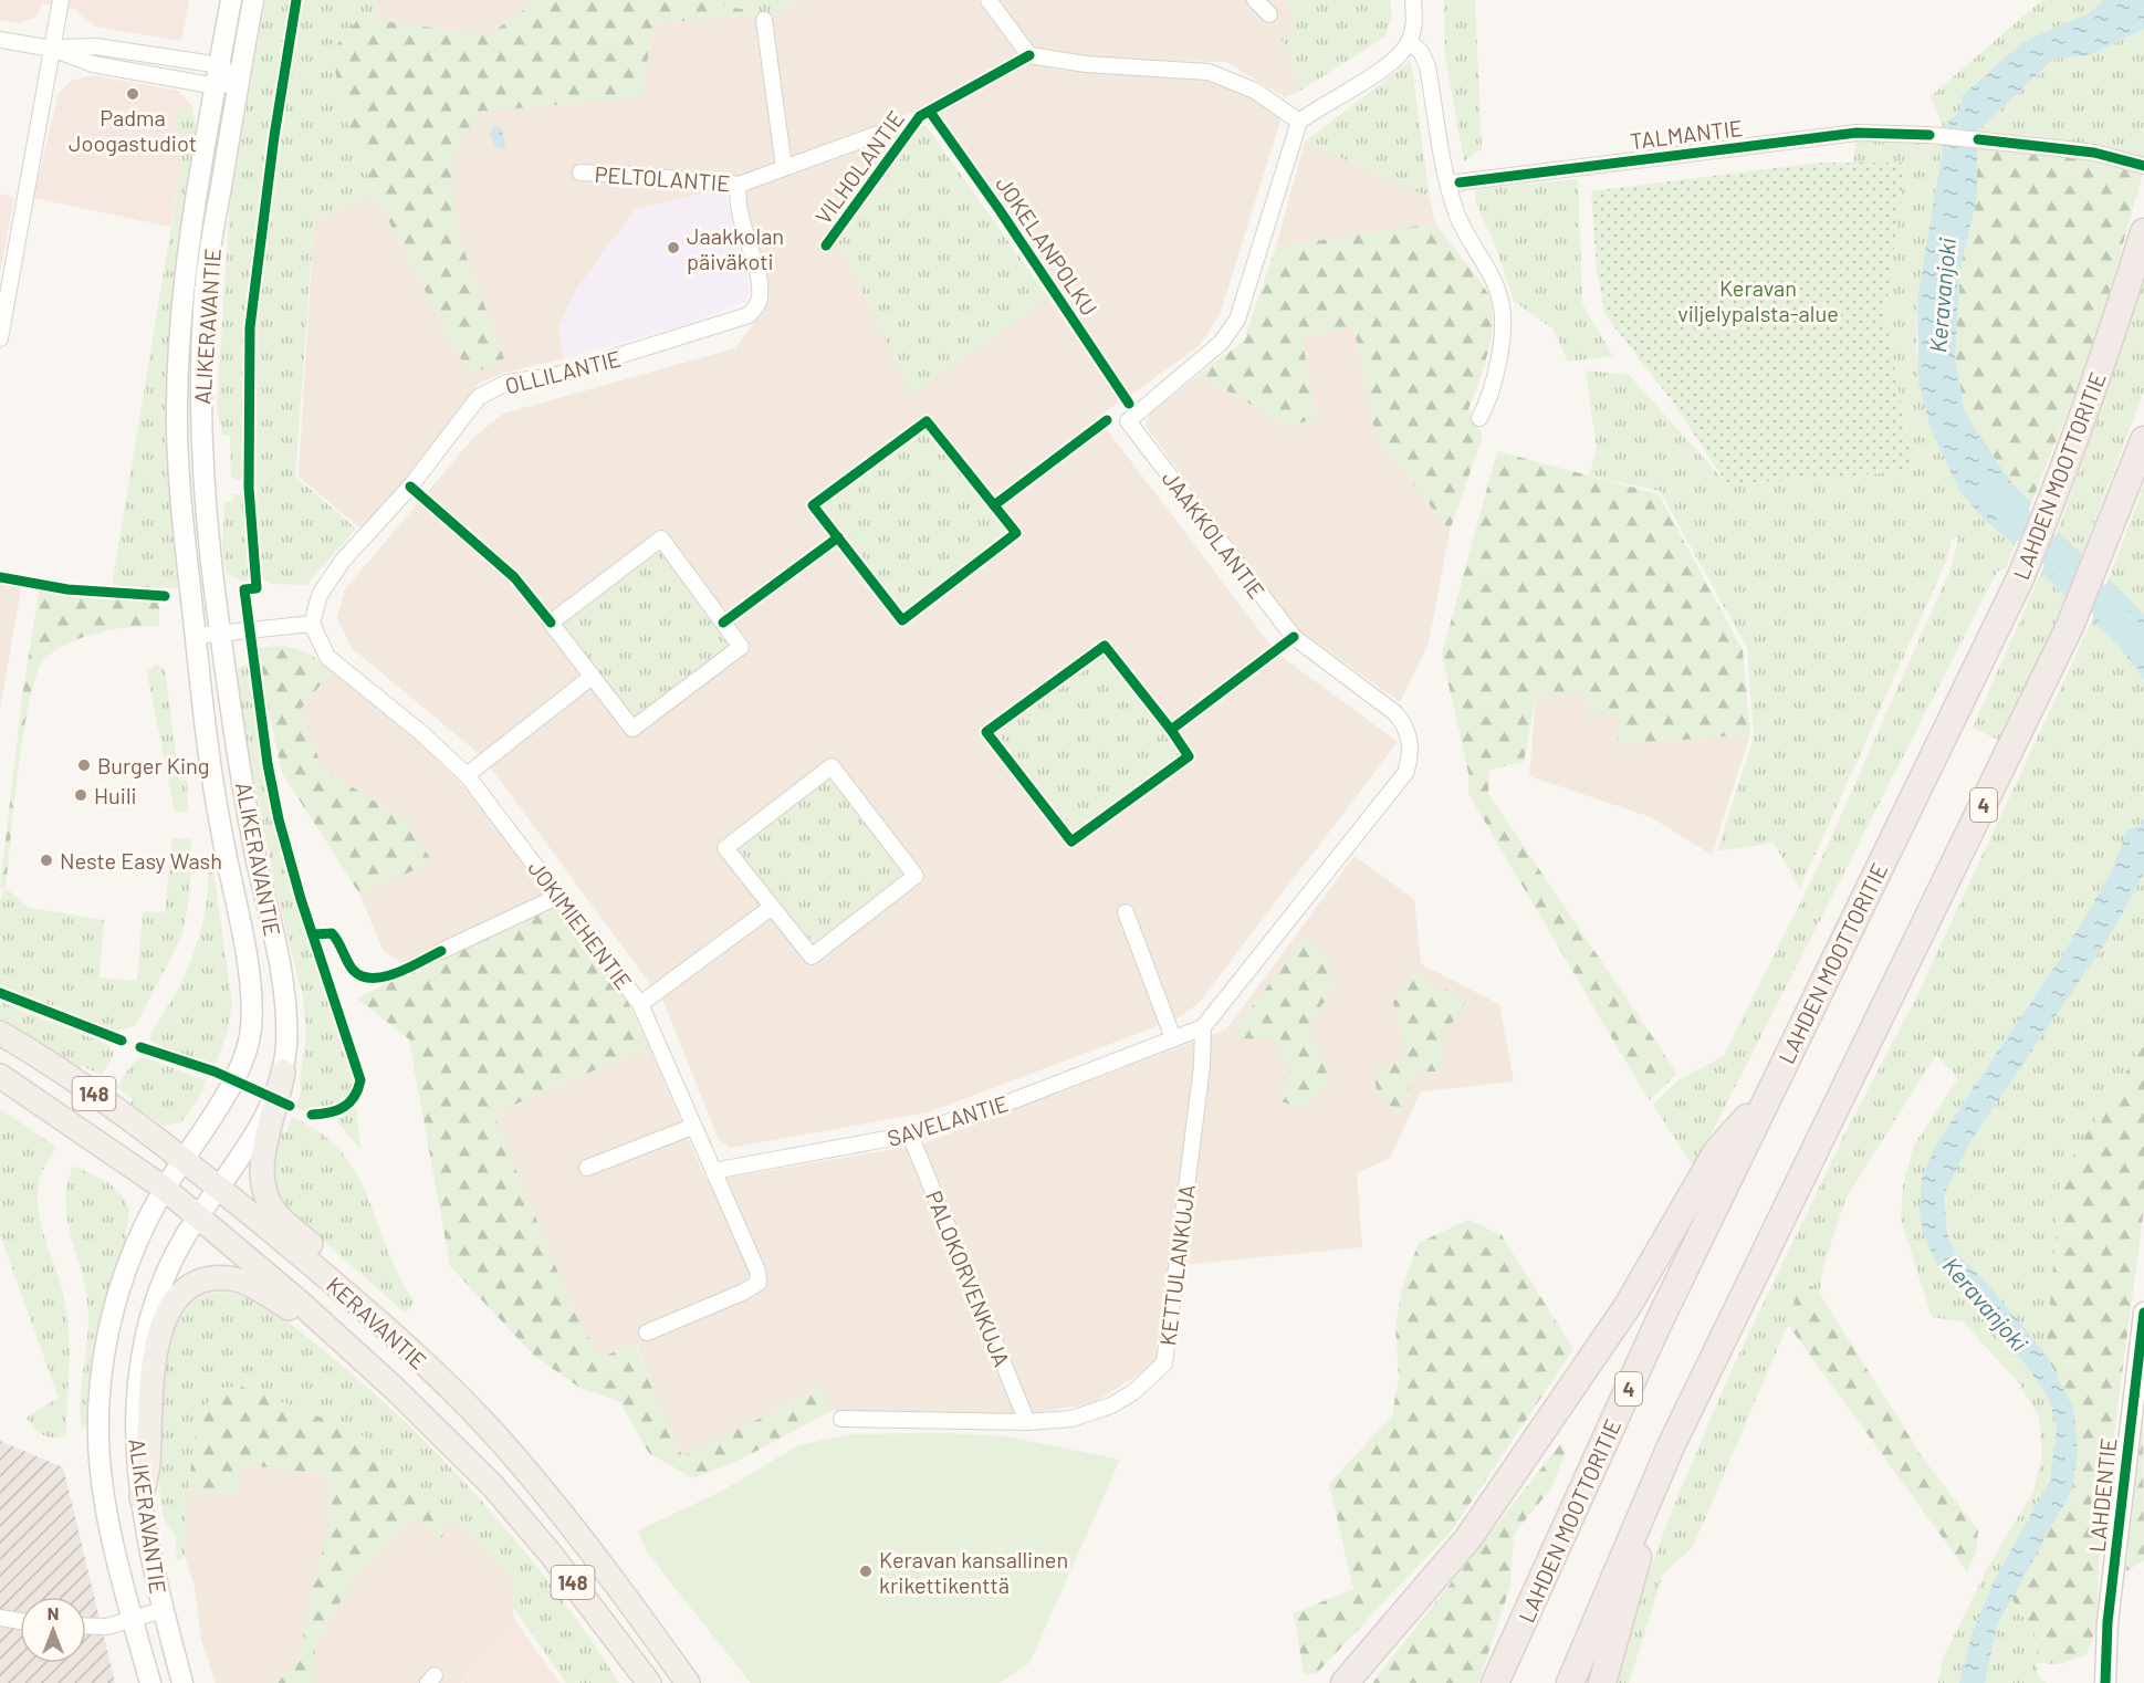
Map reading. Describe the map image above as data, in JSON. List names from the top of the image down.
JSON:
{
  "streets": {
    "highway": ["LAHDEN MOOTTORITIE", "4"],
    "main road": [
      "ALIKERAVANTIE",
      "148",
      "KERAVANTIE",
      "LAHDENTIE"
    ],
    "street": [
      "TALMANTIE",
      "PELTOLANTIE",
      "OLLILANTIE",
      "JAAKKOLANTIE",
      "JOKIMIEHENTIE",
      "SAVELANTIE",
      "KETTULANKUJA",
      "PALOKORVENKUJA"
    ],
    "cycle path": ["VILHOLANTIE", "JOKELANPOLKU"]
  },
  "crossings": [
    ["PELTOLANTIE", "OLLILANTIE"],
    ["ALIKERAVANTIE", "KERAVANTIE"],
    ["OLLILANTIE", "JOKIMIEHENTIE"],
    ["JAAKKOLANTIE", "KETTULANKUJA"],
    ["JOKIMIEHENTIE", "SAVELANTIE"],
    ["SAVELANTIE", "PALOKORVENKUJA"],
    ["KETTULANKUJA", "PALOKORVENKUJA"]
  ],
  "water": ["Keravanjoki"],
  "parks": ["Keravan viljelypalsta-alue"],
  "places": [
    "Padma Joogastudiot",
    "Jaakkolan päiväkoti",
    "Burger King",
    "Huili",
    "Neste Easy Wash",
    "Keravan kansallinen krikettikenttä"
  ],
  "north": "top"
}
